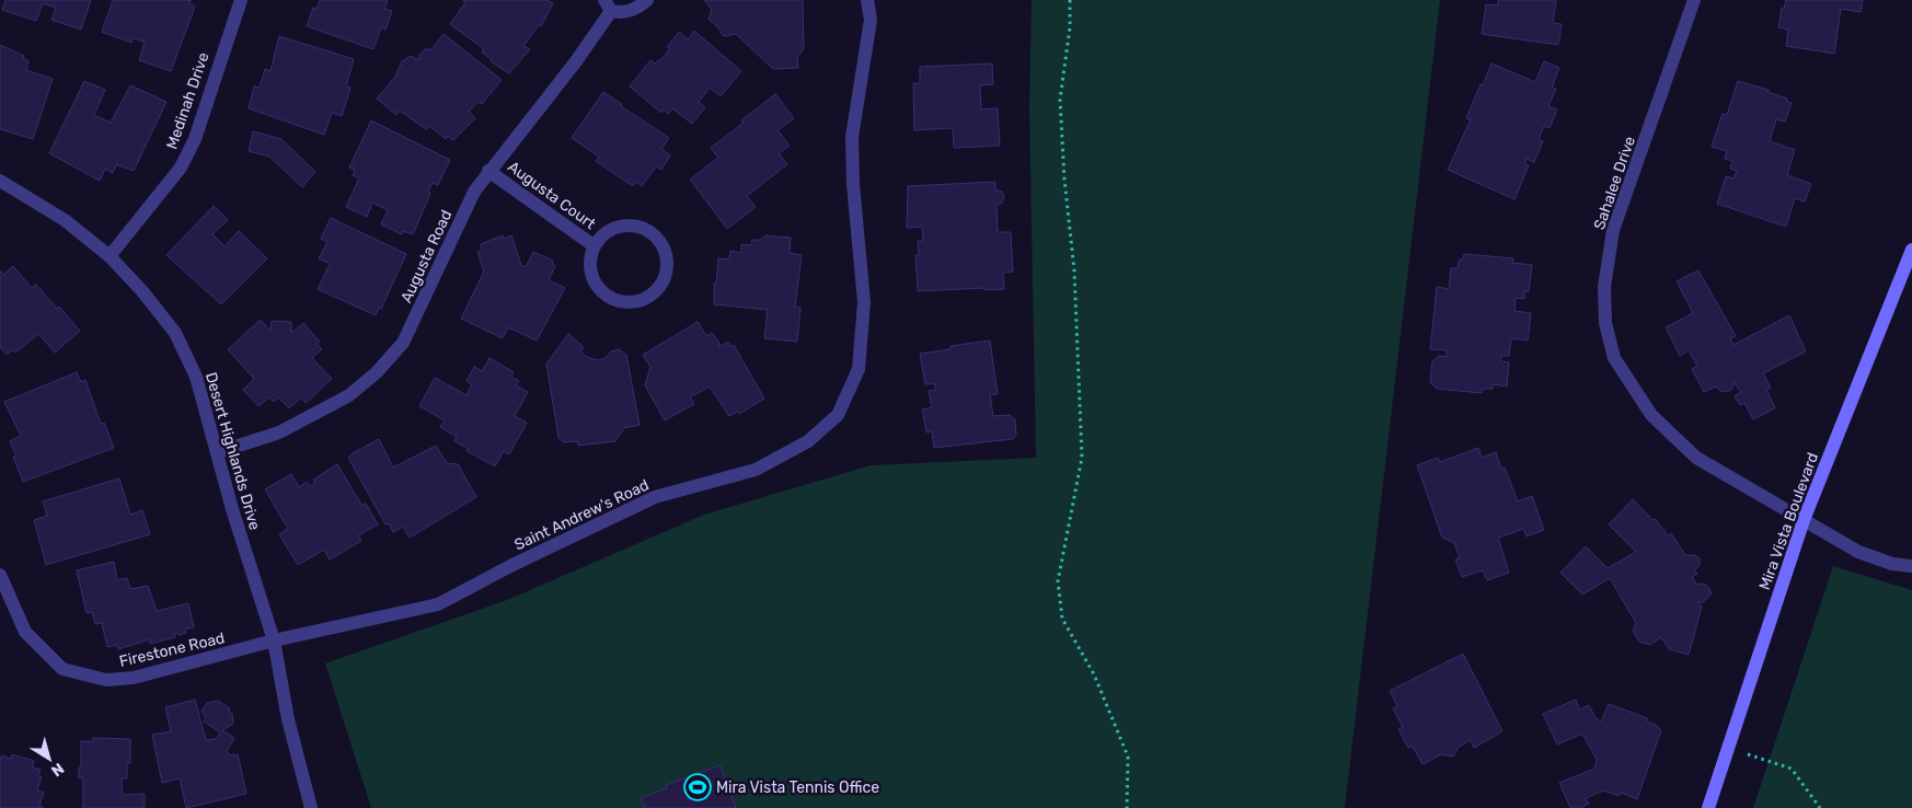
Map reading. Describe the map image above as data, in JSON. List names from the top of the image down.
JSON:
{
  "streets": {
    "street": [
      "Medinah Drive",
      "Sahalee Drive",
      "Augusta Court",
      "Augusta Road",
      "Desert Highlands Drive",
      "Saint Andrew's Road",
      "Mira Vista Boulevard",
      "Firestone Road"
    ]
  },
  "crossings": [
    ["Medinah Drive", "Desert Highlands Drive"],
    ["Sahalee Drive", "Mira Vista Boulevard"],
    ["Augusta Court", "Augusta Road"],
    ["Augusta Road", "Desert Highlands Drive"],
    ["Desert Highlands Drive", "Saint Andrew's Road"],
    ["Desert Highlands Drive", "Firestone Road"],
    ["Saint Andrew's Road", "Firestone Road"]
  ],
  "places": {
    "sports": ["Mira Vista Tennis Office"]
  },
  "north": "bottom right"
}
